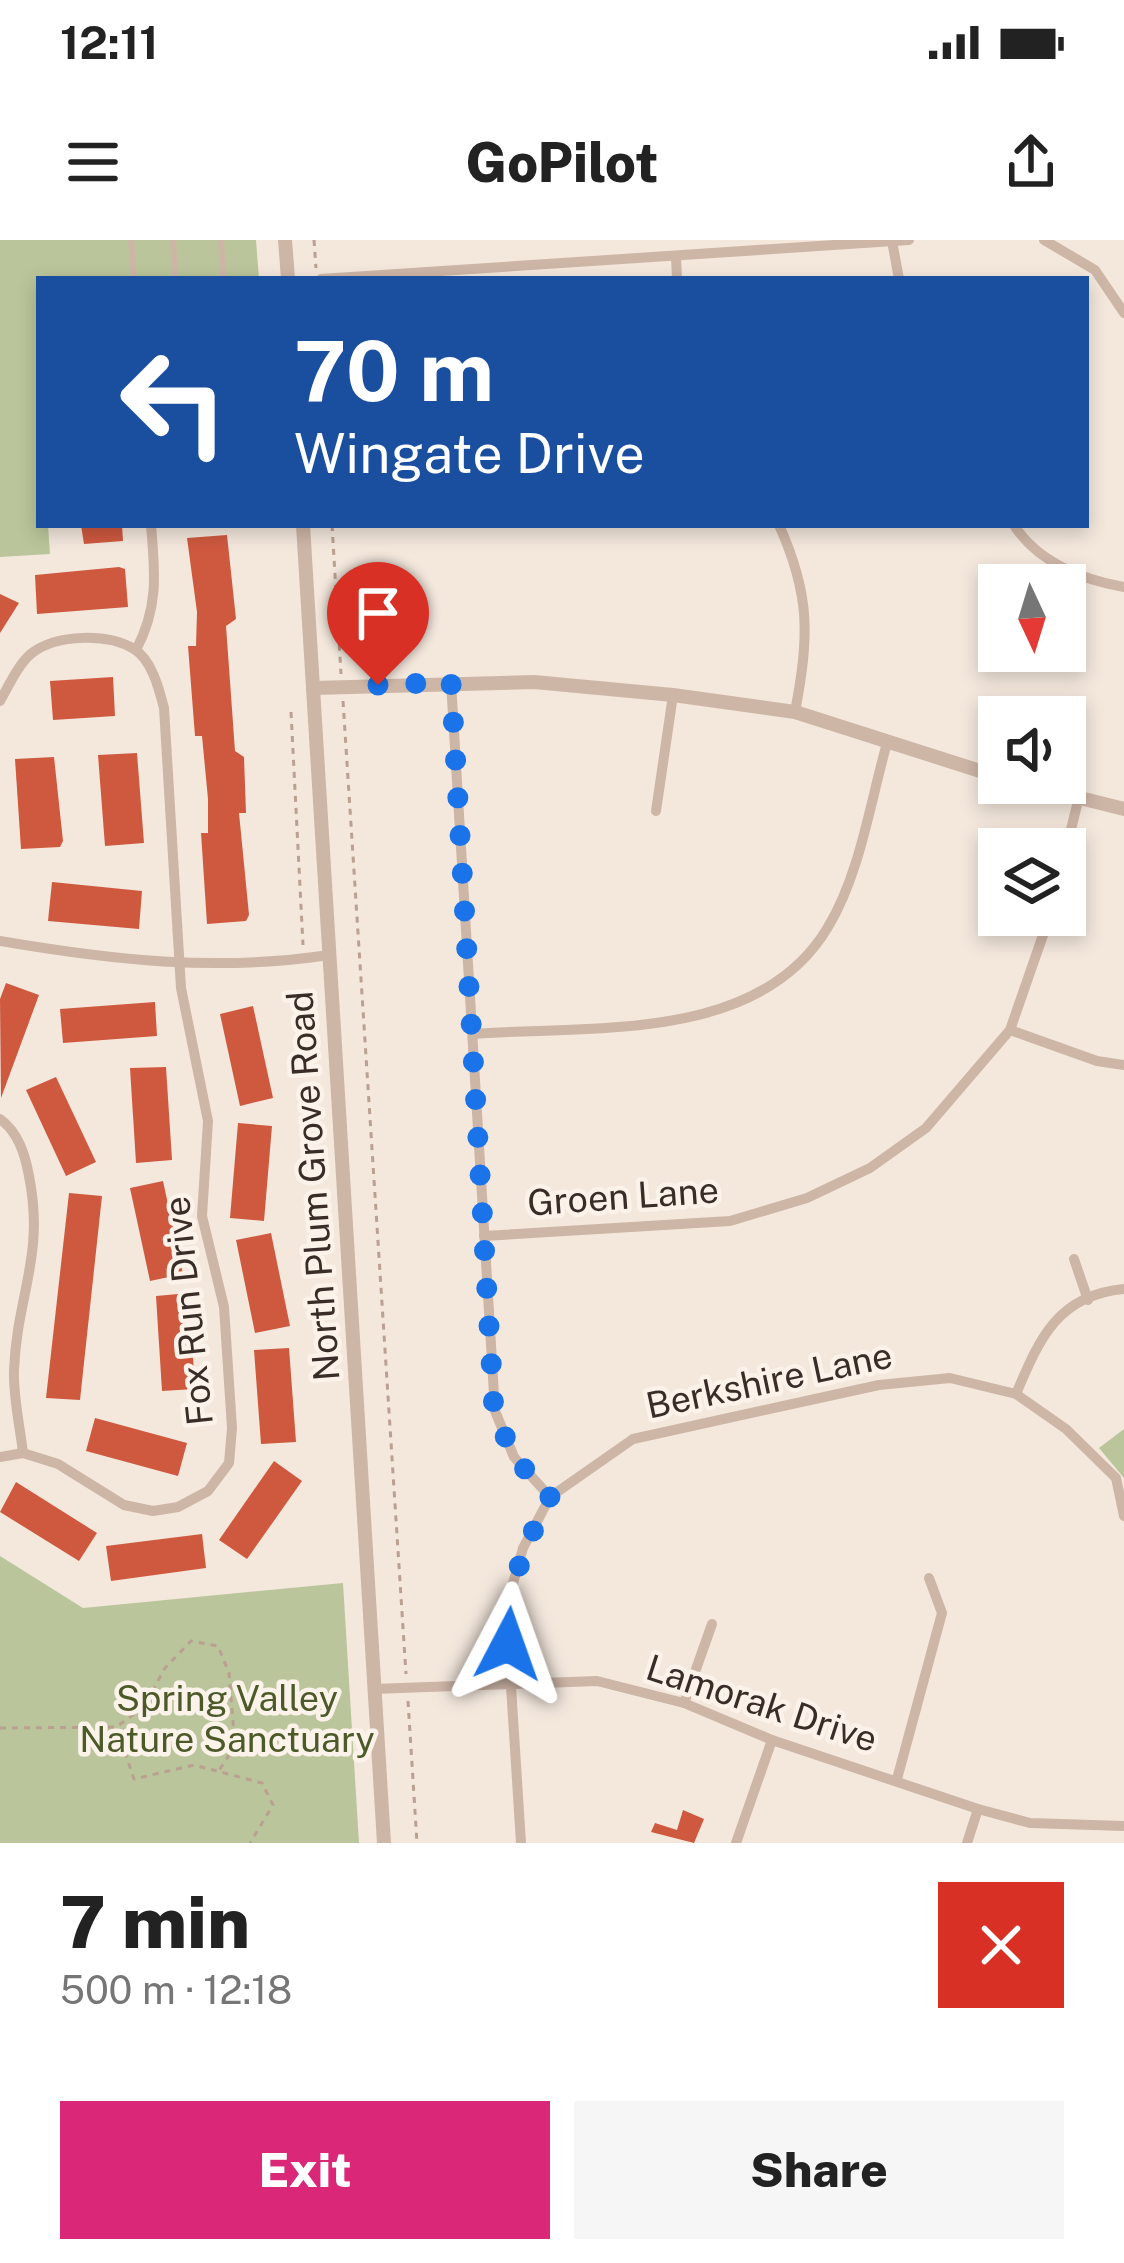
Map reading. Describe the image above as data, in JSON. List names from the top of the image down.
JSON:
{
  "streets": {
    "street": [
      "North Plum Grove Road",
      "Groen Lane",
      "Fox Run Drive",
      "Berkshire Lane",
      "Lamorak Drive"
    ]
  },
  "crossings": [
    ["North Plum Grove Road", "Lamorak Drive"]
  ],
  "parks": ["Spring Valley Nature Sanctuary"],
  "north": "bottom",
  "page": {
    "status": "12:11",
    "header": "GoPilot",
    "turn": ["70 m", "Wingate Drive"],
    "heading": ["7 min", "500 m · 12:18"],
    "buttons": ["Exit", "Share"]
  }
}
